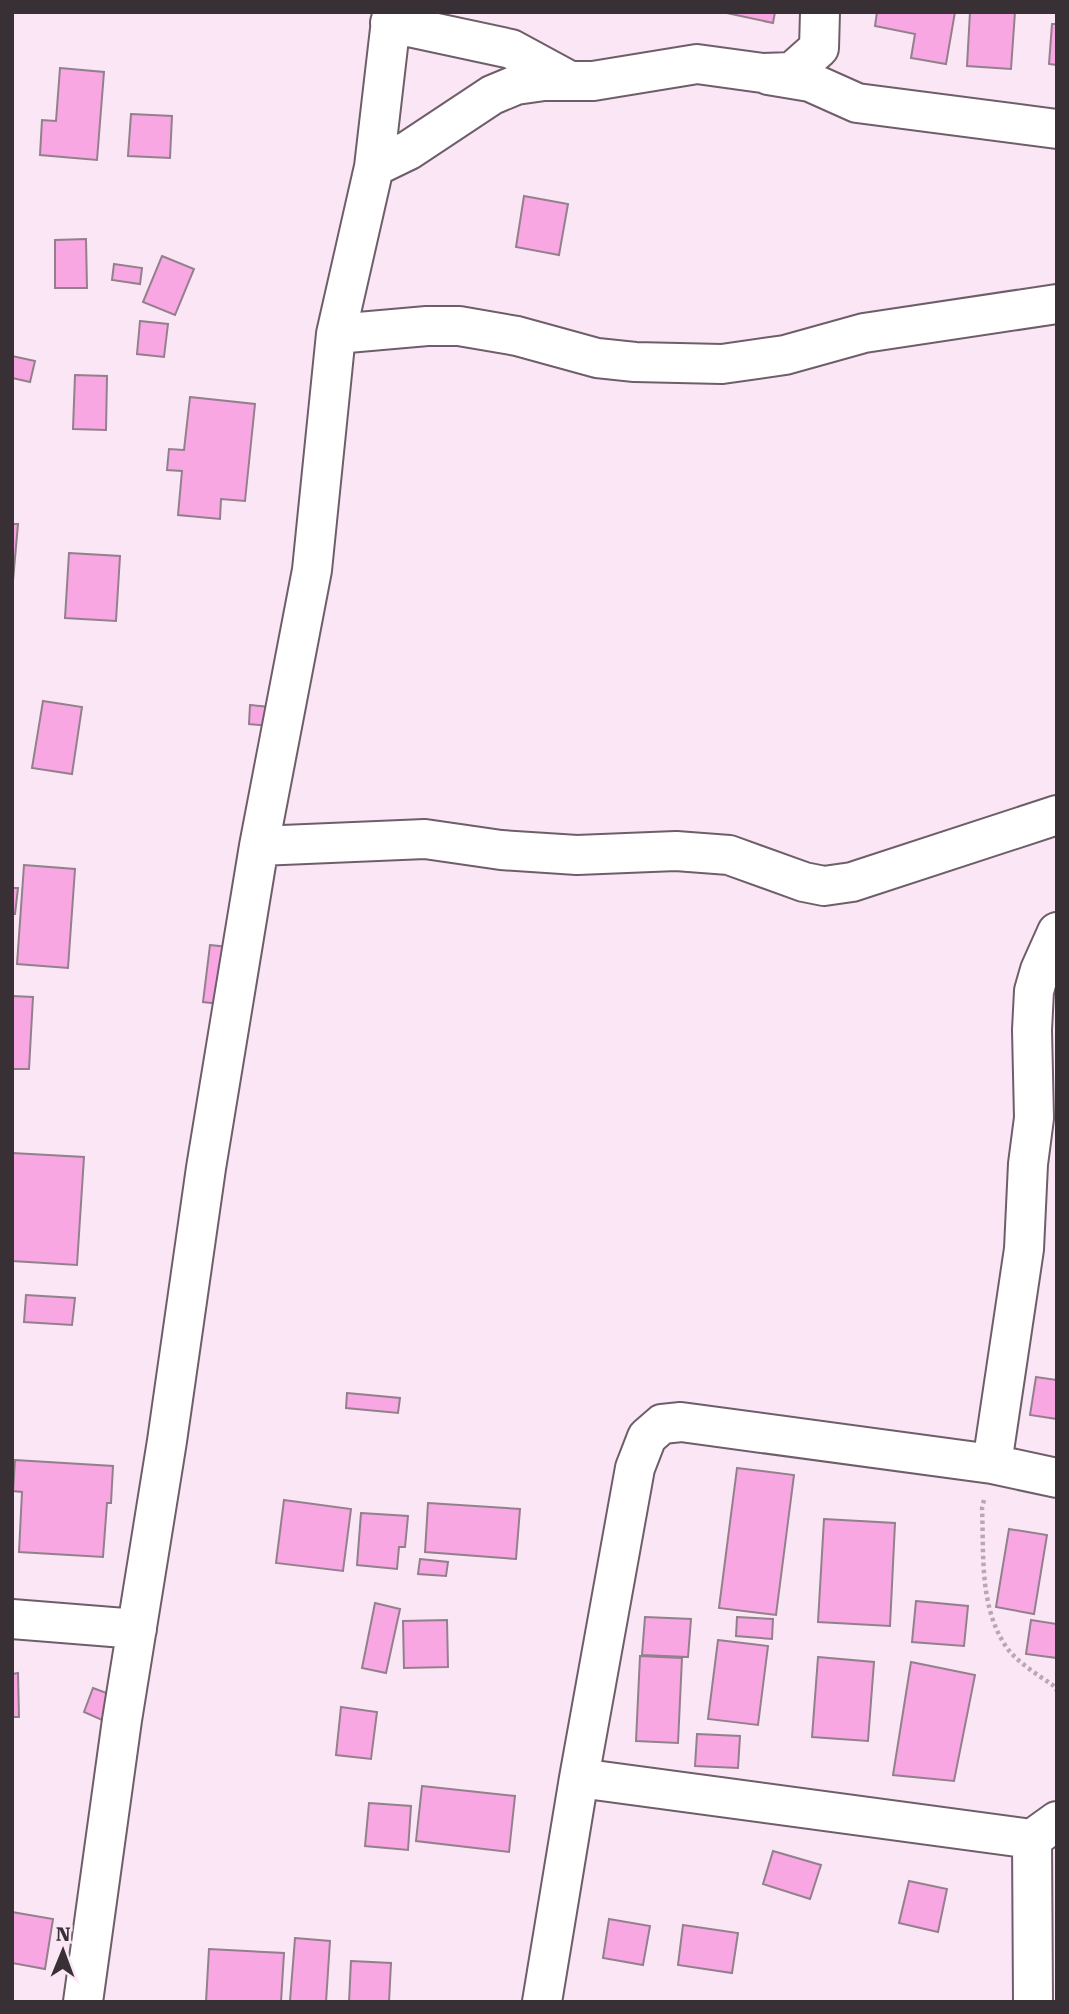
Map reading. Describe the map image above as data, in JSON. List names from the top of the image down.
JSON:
{
  "north": "top"
}
